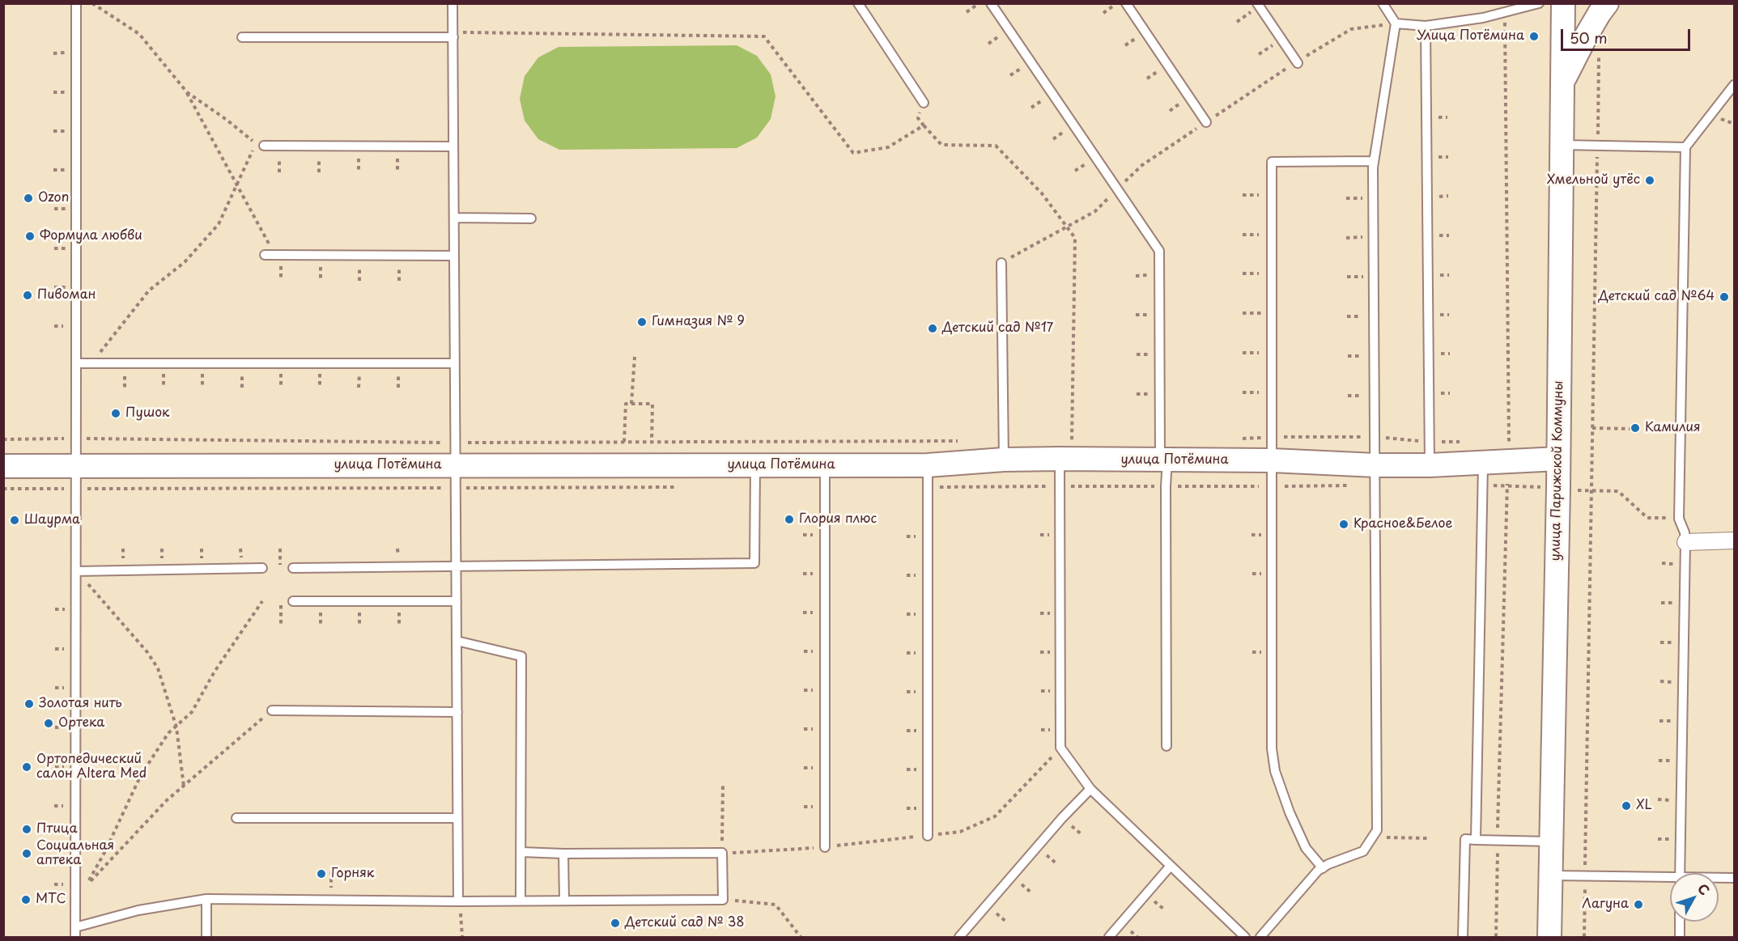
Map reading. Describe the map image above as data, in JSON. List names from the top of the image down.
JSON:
{
  "streets": {
    "street": ["улица Потёмина", "улица Парижской Коммуны"]
  },
  "crossings": [
    ["улица Потёмина", "улица Парижской Коммуны"]
  ],
  "places": [
    "Улица Потёмина",
    "Хмельной утёс",
    "Ozon",
    "Формула любви",
    "Пивоман",
    "Детский сад №64",
    "Гимназия № 9",
    "Детский сад №17",
    "Пушок",
    "Камилия",
    "Глория плюс",
    "Шаурма",
    "Красное&Белое",
    "Золотая нить",
    "Ортека",
    "Ортопедический салон Altera Med",
    "XL",
    "Птица",
    "Социальная аптека",
    "Горняк",
    "МТС",
    "Лагуна",
    "Детский сад № 38"
  ],
  "scale_bar": "50 m",
  "north": "top right"
}
